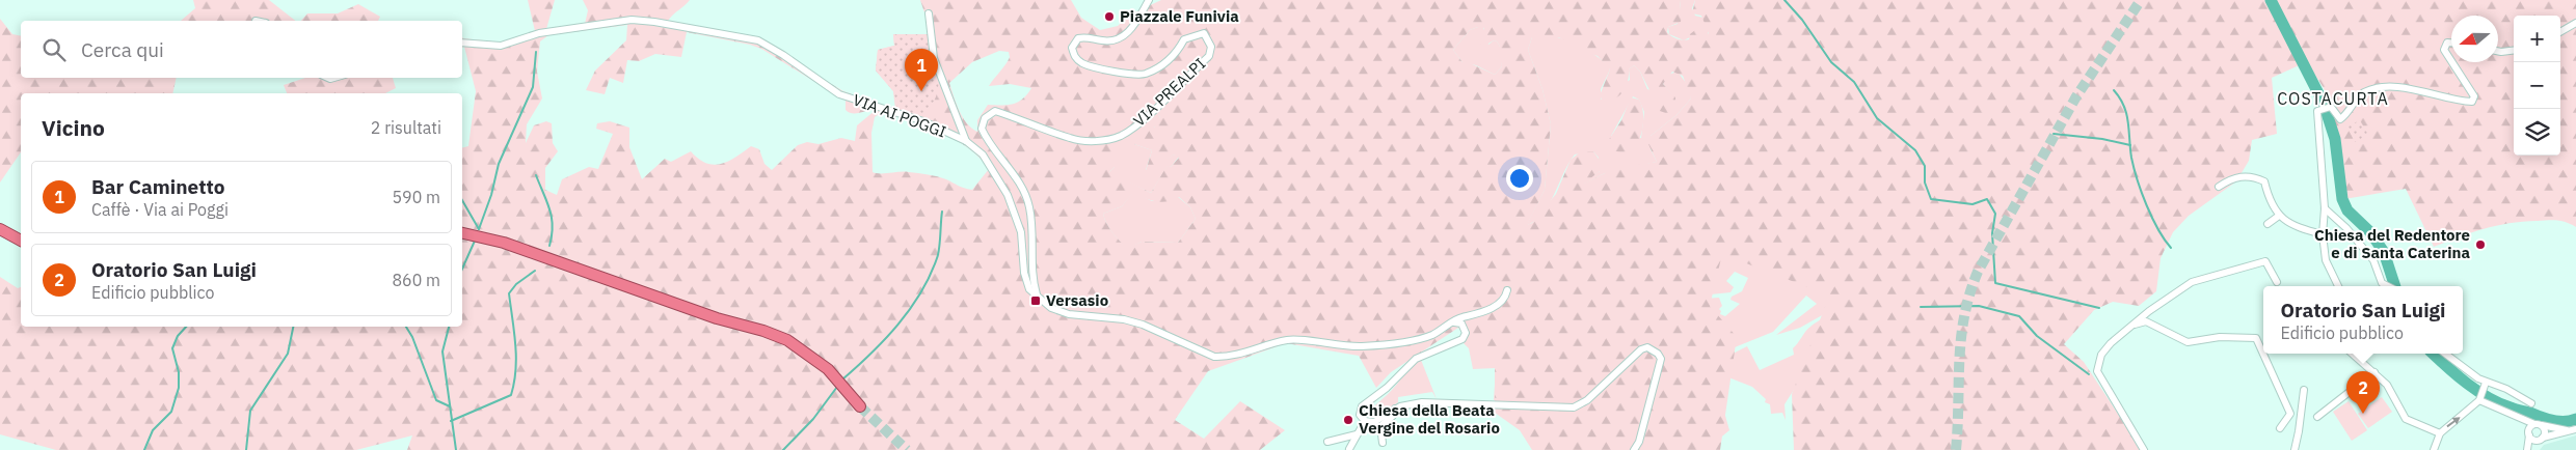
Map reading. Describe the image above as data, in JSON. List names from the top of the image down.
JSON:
{
  "streets": {
    "street": ["VIA PREALPI", "VIA AI POGGI"]
  },
  "crossings": [
    ["VIA PREALPI", "VIA AI POGGI"]
  ],
  "districts": ["COSTACURTA"],
  "places": {
    "other": ["Piazzale Funivia", "Chiesa del Redentore e di Santa Caterina", "Chiesa della Beata Vergine del Rosario"],
    "transit": ["Versasio"]
  },
  "north": "left",
  "page": {
    "map_buttons": ["+", "−"],
    "search": "Cerca qui",
    "pins": ["1", "2"],
    "heading": ["Vicino", "2 risultati"],
    "list": [
      {
        "mark": "1",
        "name": "Bar Caminetto",
        "note": "Caffè · Via ai Poggi",
        "value": "590 m"
      },
      {
        "mark": "2",
        "name": "Oratorio San Luigi",
        "note": "Edificio pubblico",
        "value": "860 m"
      }
    ],
    "popup": ["Oratorio San Luigi", "Edificio pubblico"]
  }
}
